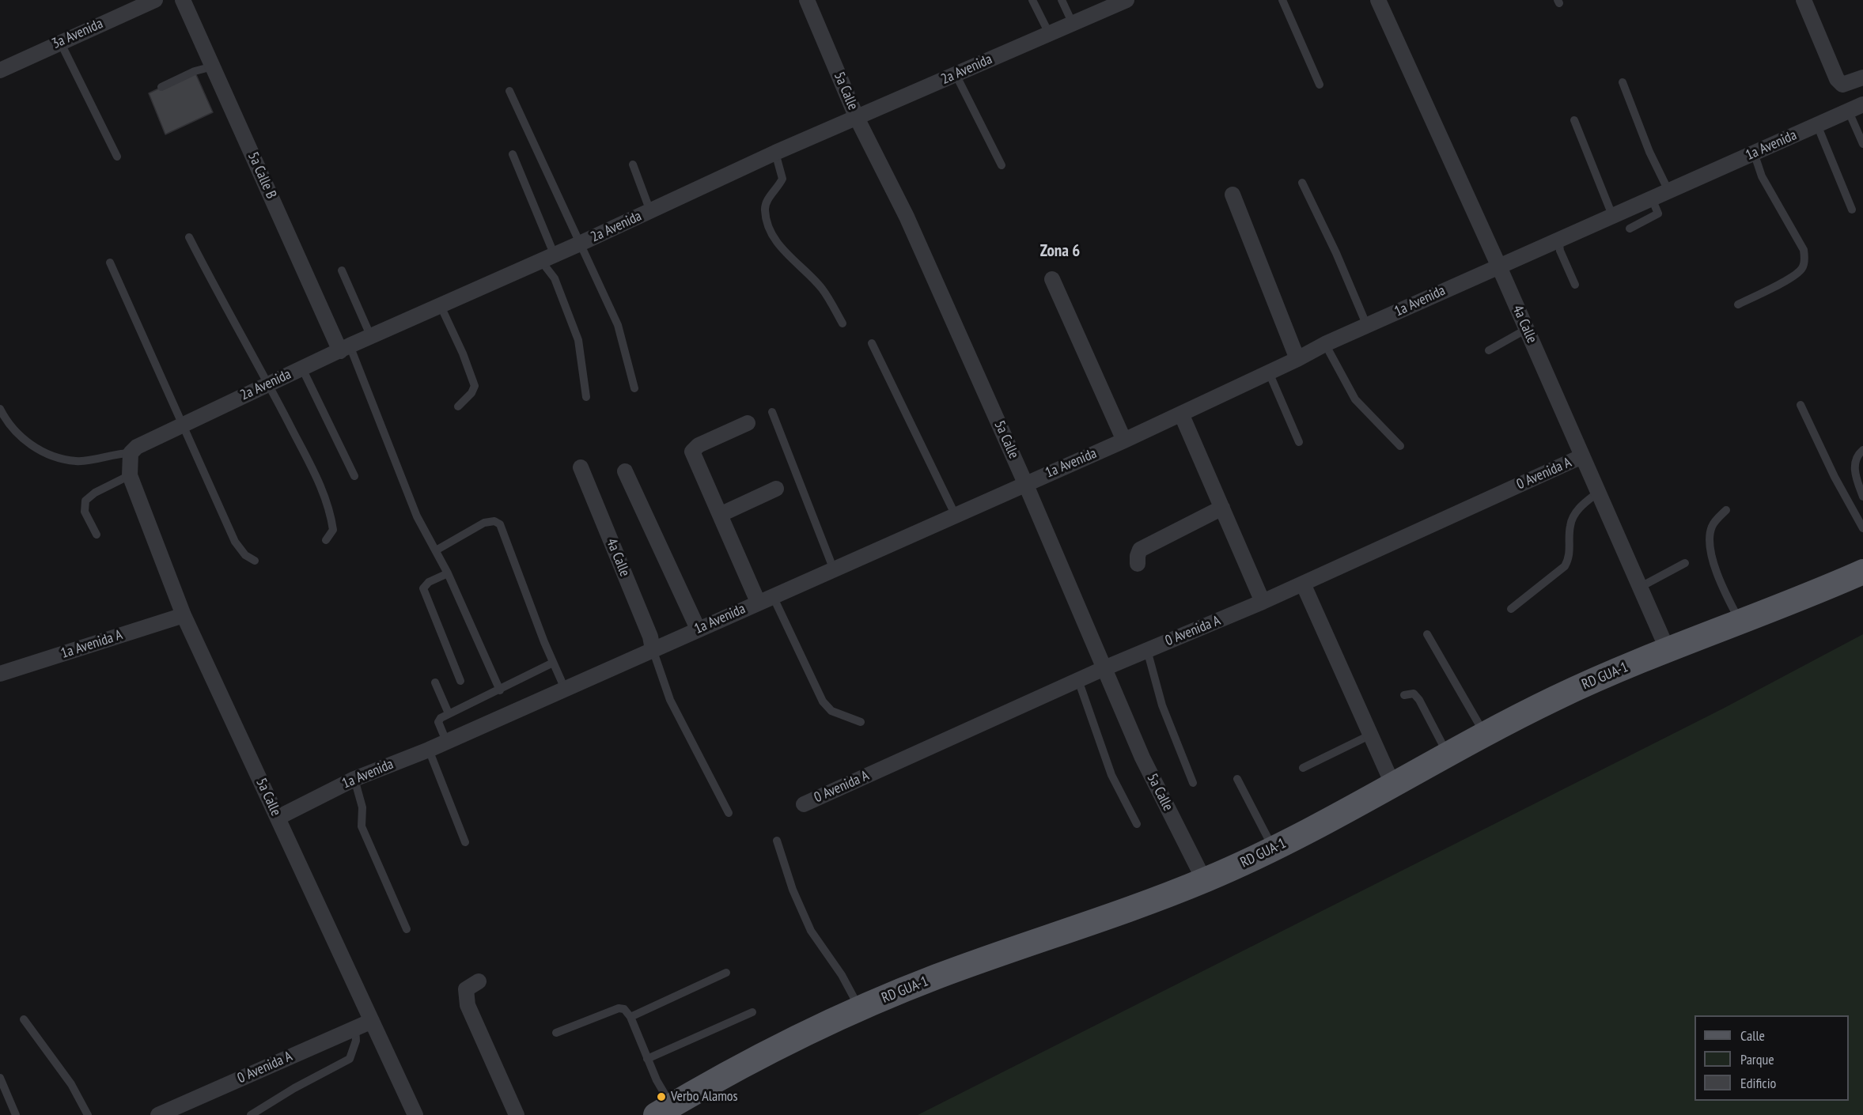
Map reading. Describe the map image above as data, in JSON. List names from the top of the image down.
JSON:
{
  "streets": {
    "main road": ["RD GUA-1"],
    "street": [
      "3a Avenida",
      "2a Avenida",
      "5a Calle",
      "1a Avenida",
      "5a Calle B",
      "4a Calle",
      "0 Avenida A",
      "1a Avenida A"
    ]
  },
  "crossings": [
    ["2a Avenida", "5a Calle"],
    ["2a Avenida", "5a Calle B"],
    ["5a Calle", "1a Avenida"],
    ["5a Calle", "0 Avenida A"],
    ["5a Calle", "1a Avenida A"],
    ["5a Calle", "RD GUA-1"],
    ["1a Avenida", "4a Calle"],
    ["4a Calle", "0 Avenida A"],
    ["4a Calle", "RD GUA-1"]
  ],
  "districts": ["Zona 6"],
  "places": ["Verbo Alamos"],
  "legend": ["Calle", "Parque", "Edificio"]
}
